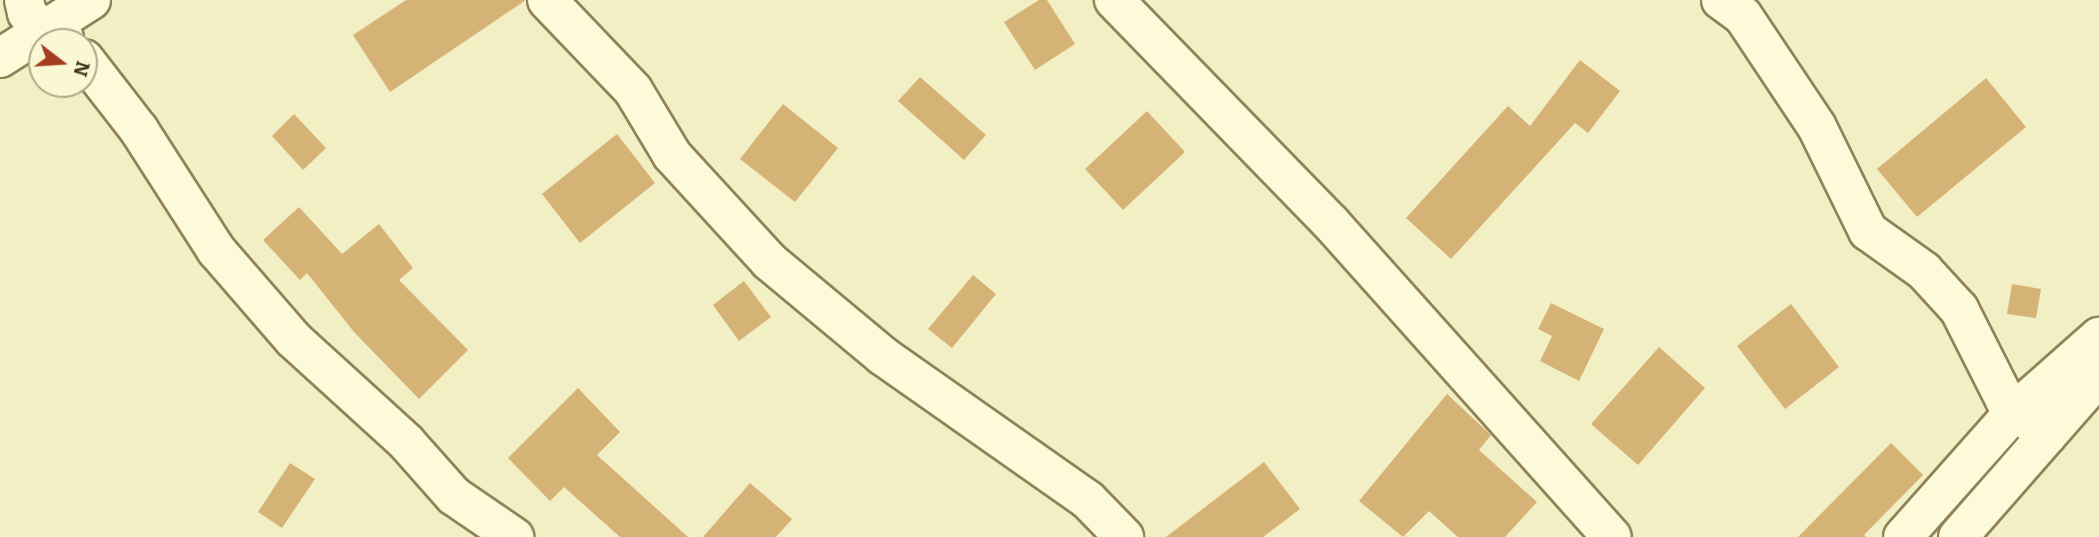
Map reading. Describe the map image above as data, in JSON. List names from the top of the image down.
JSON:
{
  "north": "right"
}
